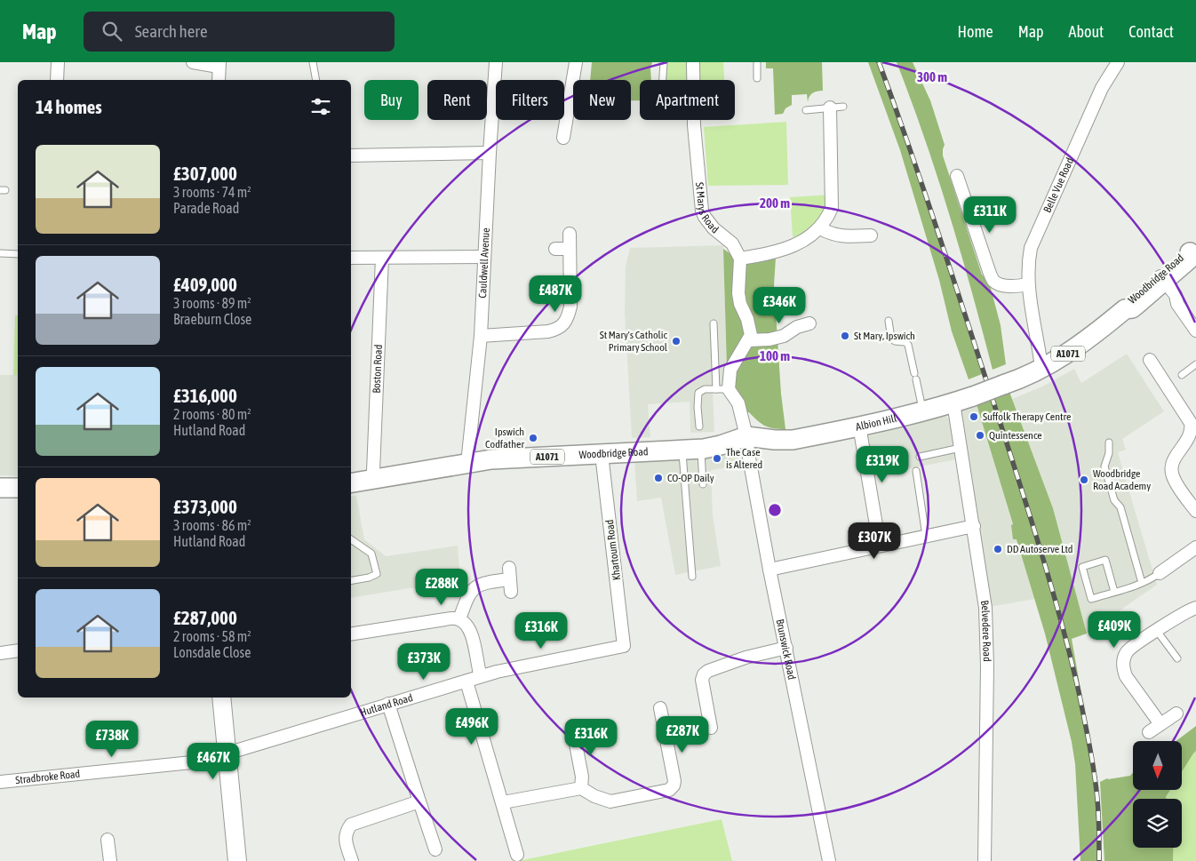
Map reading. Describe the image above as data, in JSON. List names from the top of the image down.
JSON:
{
  "streets": {
    "main road": ["Woodbridge Road", "A1071", "Albion Hill"],
    "street": [
      "Belle Vue Road",
      "St Marys Road",
      "Cauldwell Avenue",
      "Boston Road",
      "Khartoum Road",
      "Belvedere Road",
      "Brunswick Road",
      "Hutland Road",
      "Stradbroke Road"
    ]
  },
  "crossings": [
    ["Belle Vue Road", "Woodbridge Road"],
    ["Cauldwell Avenue", "Woodbridge Road"],
    ["Woodbridge Road", "Boston Road"],
    ["Woodbridge Road", "Albion Hill"],
    ["Woodbridge Road", "Khartoum Road"],
    ["Woodbridge Road", "Brunswick Road"],
    ["Albion Hill", "Belvedere Road"],
    ["Albion Hill", "Brunswick Road"],
    ["Khartoum Road", "Hutland Road"],
    ["Hutland Road", "Stradbroke Road"]
  ],
  "places": [
    "St Mary, Ipswich",
    "St Mary's Catholic Primary School",
    "Suffolk Therapy Centre",
    "Quintessence",
    "Ipswich Codfather",
    "The Case is Altered",
    "CO-OP Daily",
    "Woodbridge Road Academy",
    "DD Autoserve Ltd"
  ],
  "north": "bottom",
  "page": {
    "header": "Map",
    "search": "Search here",
    "nav": [
      "Home",
      "Map",
      "About",
      "Contact"
    ],
    "chip": [
      "Buy",
      "Rent",
      "Filters",
      "New",
      "Apartment"
    ],
    "heading": "14 homes",
    "list": [
      {
        "name": "£307,000",
        "note": "3 rooms · 74 m² · Parade Road"
      },
      {
        "name": "£409,000",
        "note": "3 rooms · 89 m² · Braeburn Close"
      },
      {
        "name": "£316,000",
        "note": "2 rooms · 80 m² · Hutland Road"
      },
      {
        "name": "£373,000",
        "note": "3 rooms · 86 m² · Hutland Road"
      },
      {
        "name": "£287,000",
        "note": "2 rooms · 58 m² · Lonsdale Close"
      }
    ],
    "price": [
      "£311K",
      "£487K",
      "£346K",
      "£319K",
      "£307K",
      "£288K",
      "£409K",
      "£316K",
      "£373K",
      "£496K",
      "£287K",
      "£316K",
      "£738K",
      "£467K"
    ]
  },
  "rings": ["300 m", "200 m", "100 m"]
}
